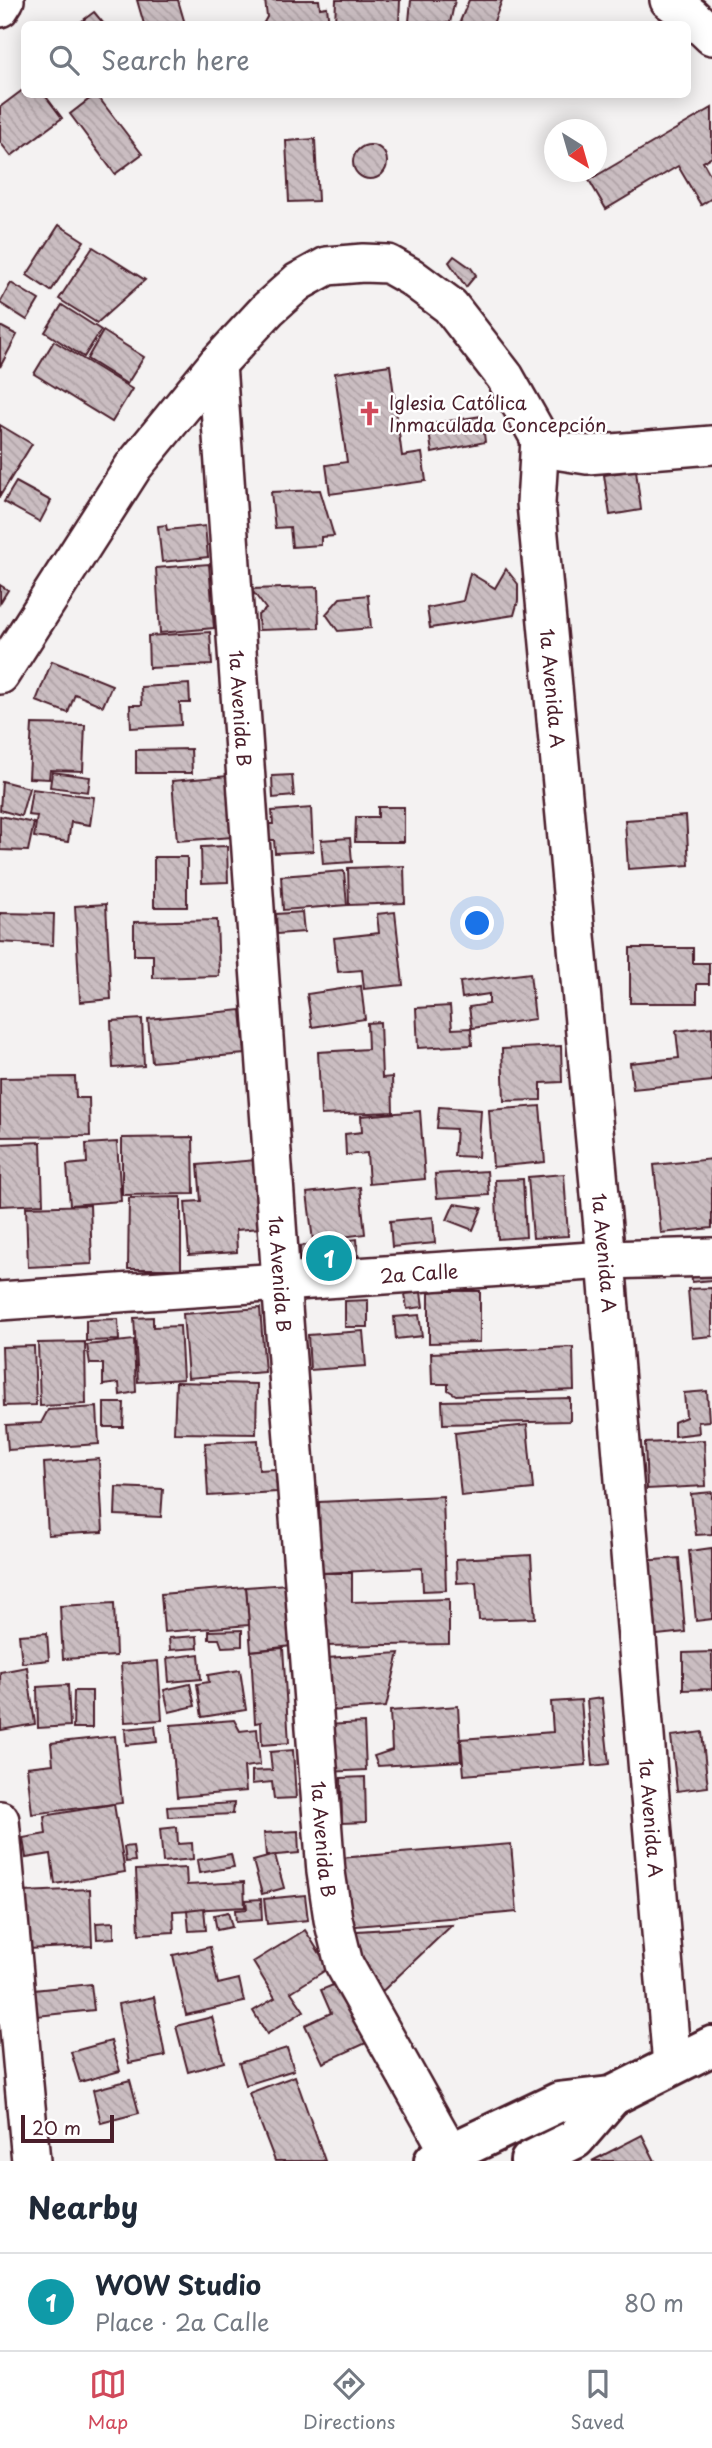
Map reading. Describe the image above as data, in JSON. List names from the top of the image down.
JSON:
{
  "streets": {
    "street": ["1a Avenida A", "1a Avenida B", "2a Calle"]
  },
  "crossings": [
    ["1a Avenida A", "2a Calle"],
    ["1a Avenida B", "2a Calle"]
  ],
  "places": {
    "church": ["Iglesia Católica Inmaculada Concepción"]
  },
  "scale_bar": "20 m",
  "north": "bottom right",
  "page": {
    "search": "Search here",
    "pins": "1",
    "scale": "20 m",
    "heading": "Nearby",
    "list": [
      {
        "mark": "1",
        "name": "WOW Studio",
        "note": "Place · 2a Calle",
        "value": "80 m"
      }
    ],
    "nav": ["Map", "Directions", "Saved"]
  }
}
